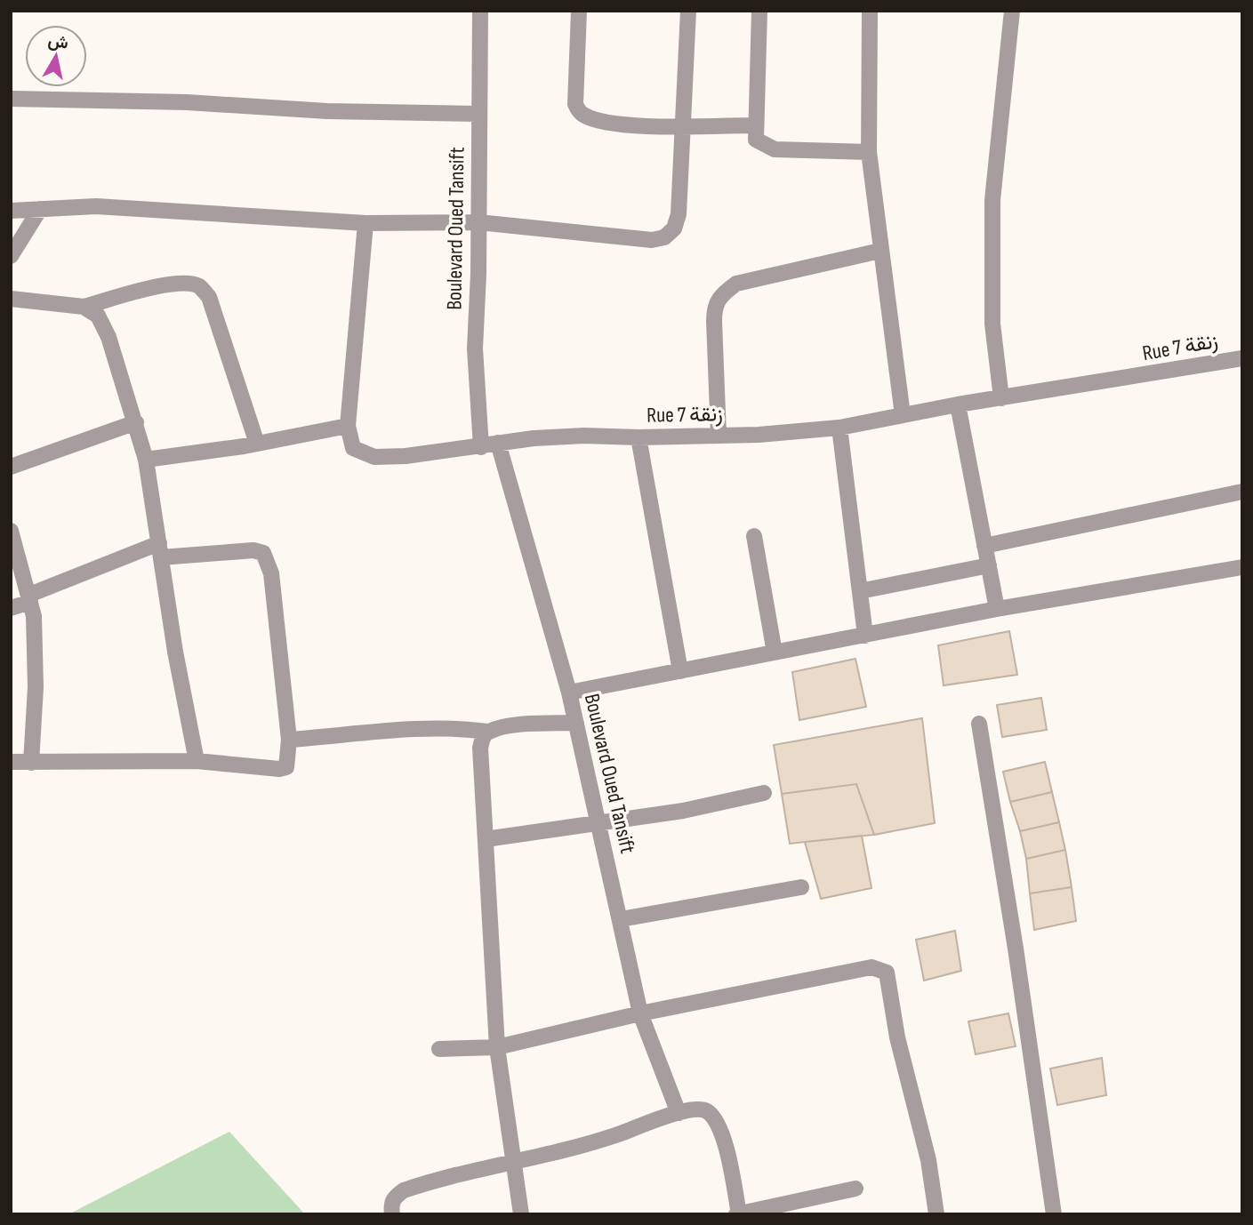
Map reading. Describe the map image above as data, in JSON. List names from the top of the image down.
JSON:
{
  "streets": {
    "street": ["Boulevard Oued Tansift", "Rue 7 زنقة"]
  },
  "crossings": [
    ["Boulevard Oued Tansift", "Rue 7 زنقة"]
  ],
  "north": "top"
}
